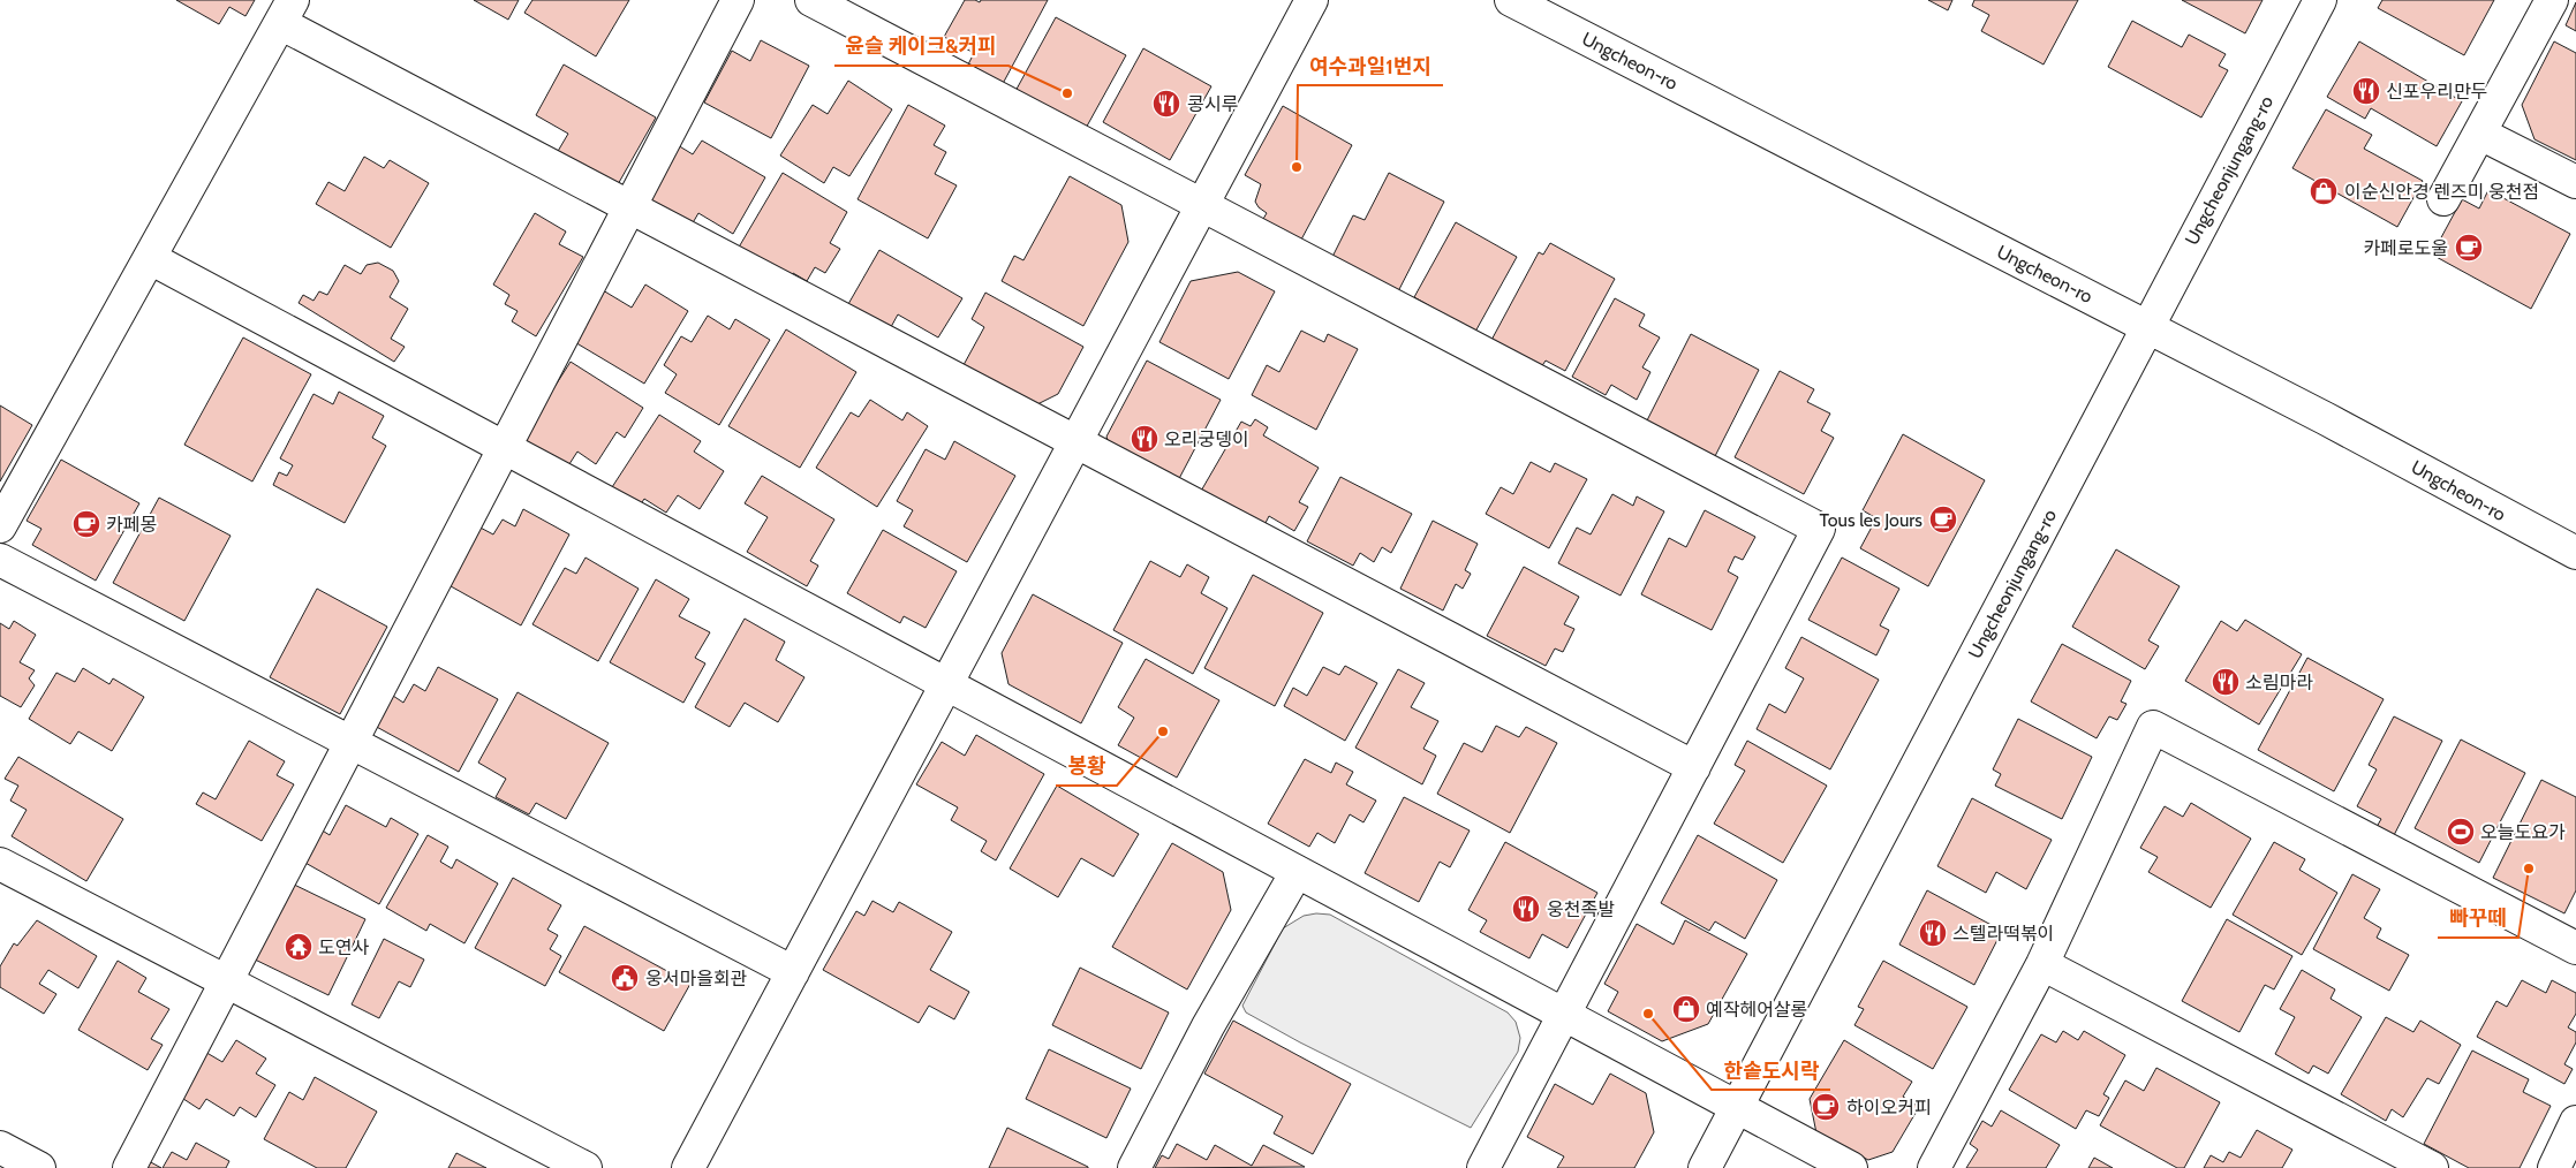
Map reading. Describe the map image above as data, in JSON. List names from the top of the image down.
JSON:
{
  "streets": {
    "street": ["Ungcheon-ro", "Ungcheonjungang-ro"]
  },
  "crossings": [
    ["Ungcheon-ro", "Ungcheonjungang-ro"]
  ],
  "places": {
    "restaurant": [
      "신포우리만두",
      "콩시루",
      "오리궁뎅이",
      "소림마라",
      "웅천족발",
      "스텔라떡볶이"
    ],
    "other": [
      "윤슬 케이크&커피",
      "여수과일1번지",
      "봉황",
      "빠꾸떼",
      "한솥도시락"
    ],
    "shop": ["이순신안경 렌즈미 웅천점", "예작헤어살롱"],
    "cafe": [
      "카페로도울",
      "Tous les Jours",
      "카페몽",
      "하이오커피"
    ],
    "sports": ["오늘도요가"],
    "temple": ["도연사"],
    "public building": ["웅서마을회관"]
  }
}
